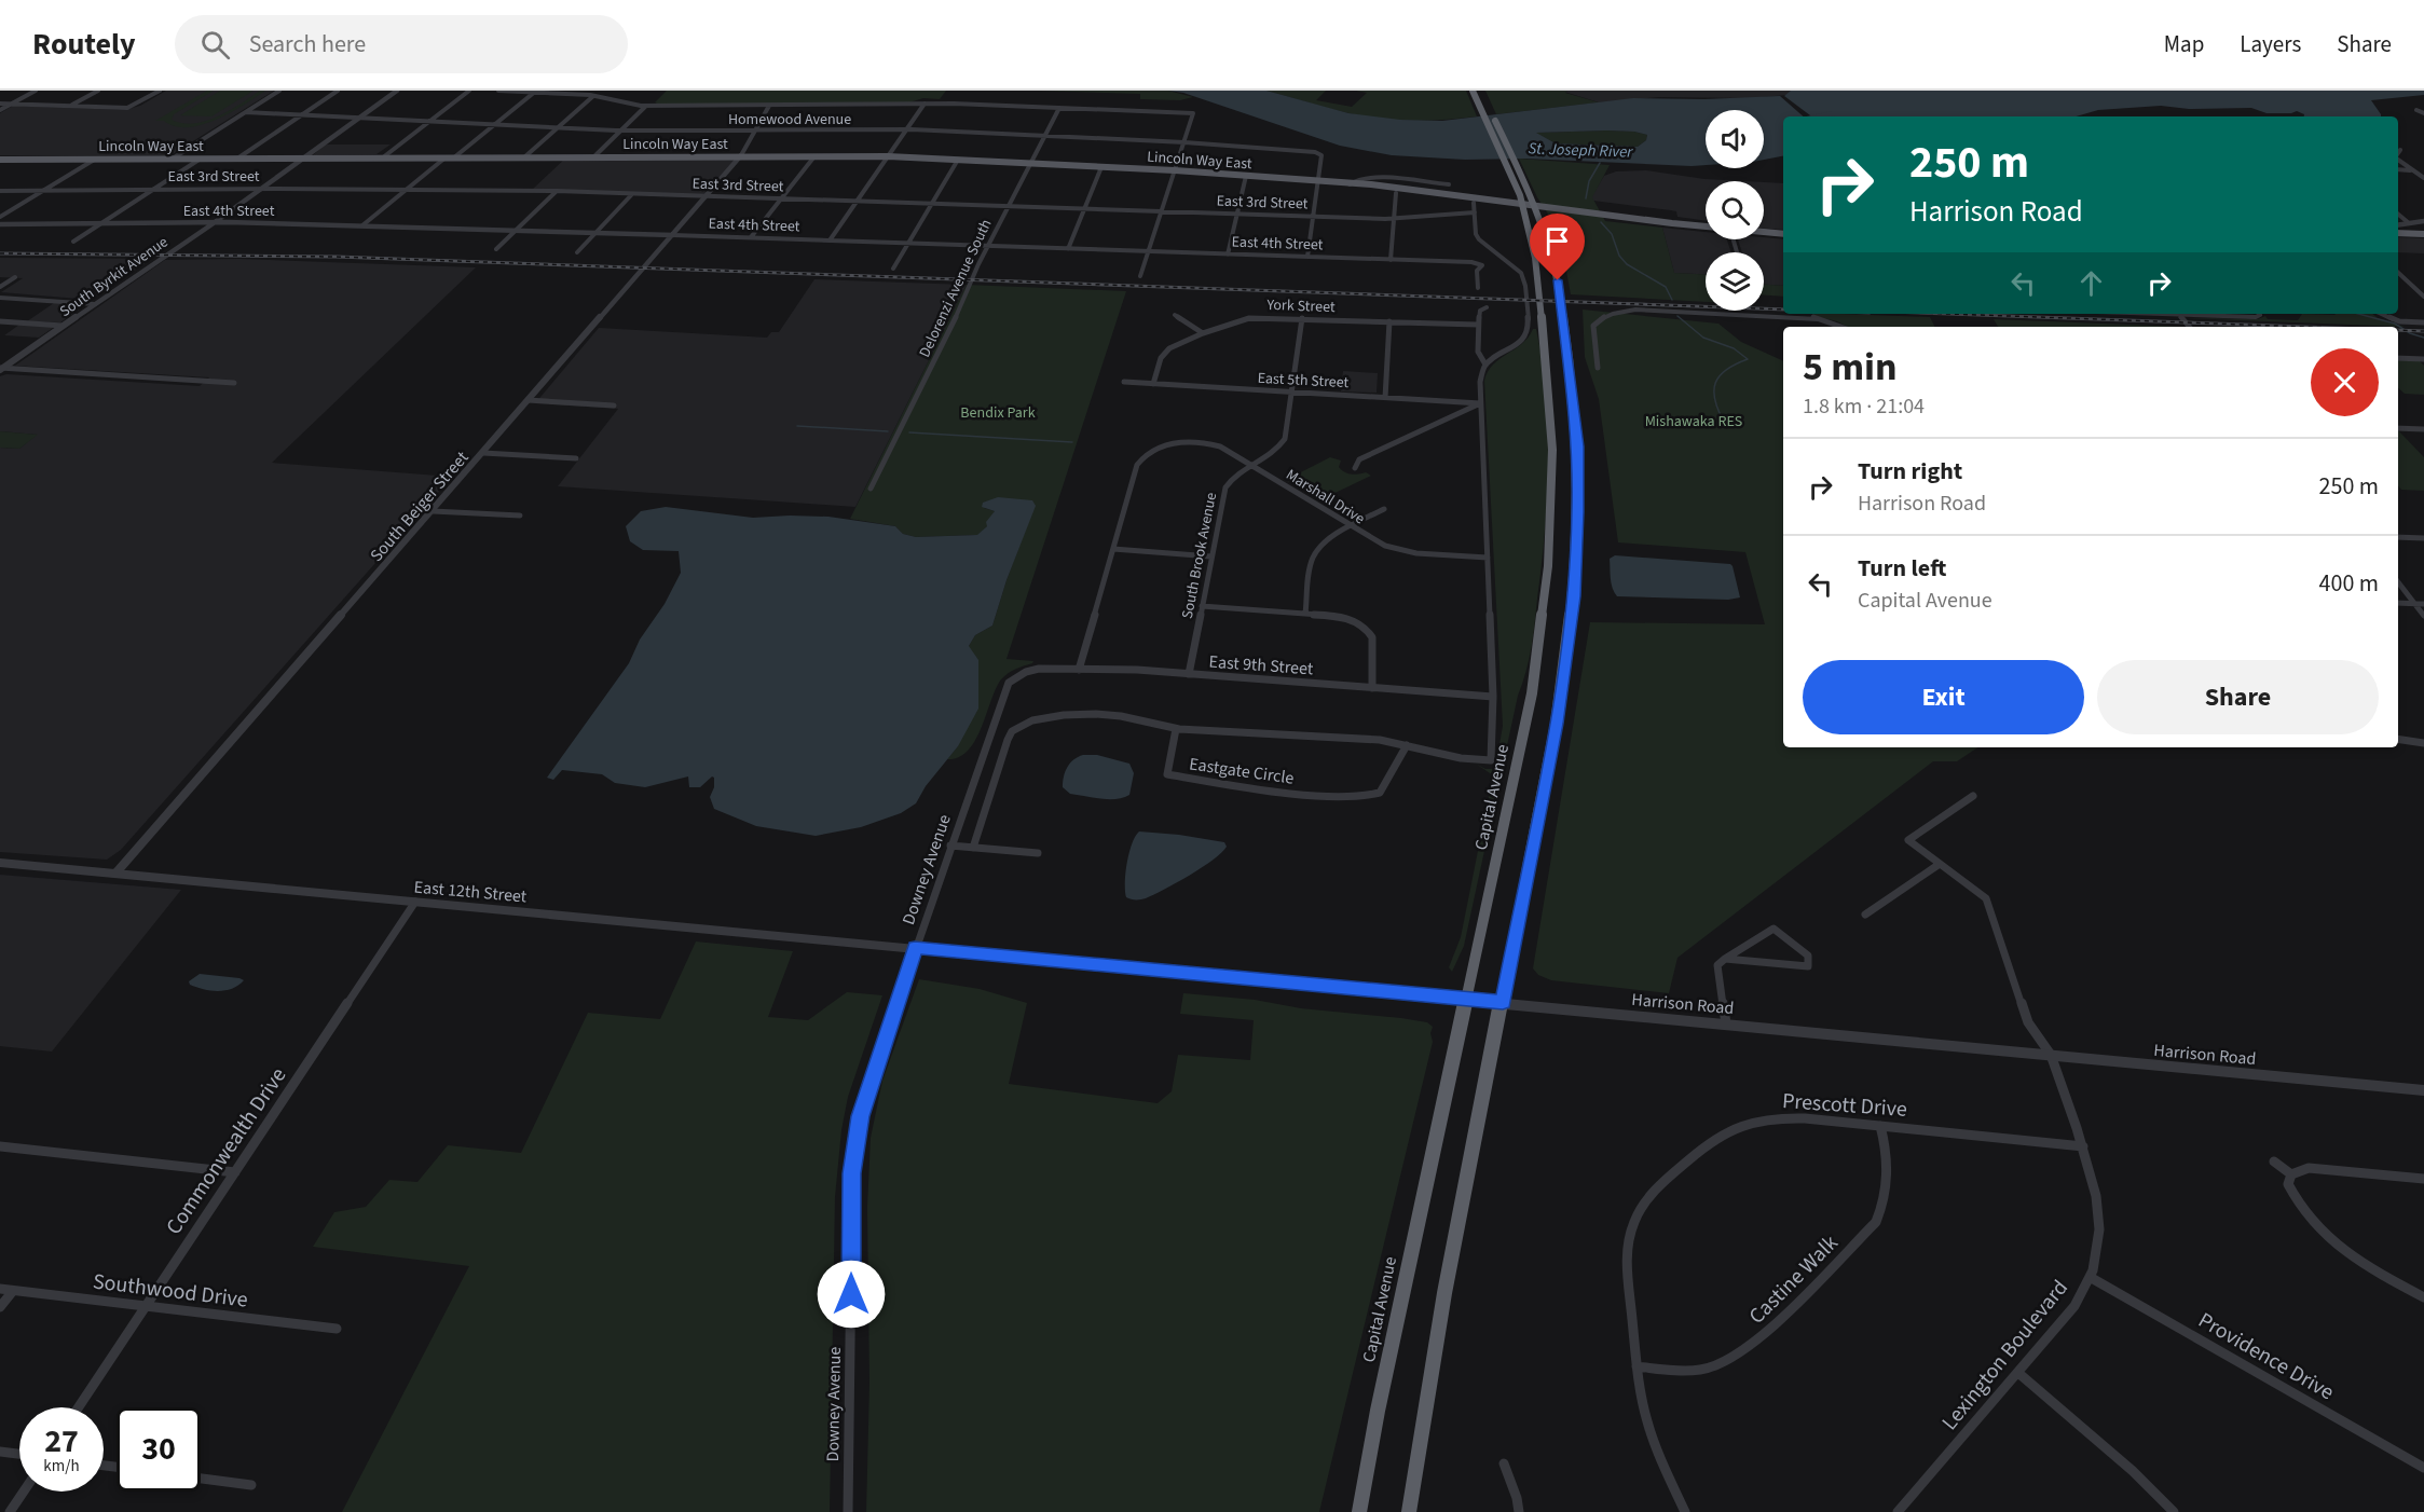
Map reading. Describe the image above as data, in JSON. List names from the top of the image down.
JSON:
{
  "streets": {
    "highway": ["Capital Avenue"],
    "main road": ["Lincoln Way East"],
    "street": [
      "Homewood Avenue",
      "East 3rd Street",
      "East 4th Street",
      "South Byrkit Avenue",
      "Delorenzi Avenue South",
      "York Street",
      "East 5th Street",
      "Marshall Drive",
      "South Beiger Street",
      "South Brook Avenue",
      "East 9th Street",
      "Eastgate Circle",
      "Downey Avenue",
      "East 12th Street",
      "Harrison Road",
      "Prescott Drive",
      "Commonwealth Drive",
      "Castine Walk",
      "Southwood Drive",
      "Lexington Boulevard",
      "Providence Drive"
    ]
  },
  "crossings": [
    ["Homewood Avenue", "Lincoln Way East"],
    ["Homewood Avenue", "South Byrkit Avenue"],
    ["Homewood Avenue", "Delorenzi Avenue South"],
    ["Lincoln Way East", "South Byrkit Avenue"],
    ["Lincoln Way East", "Delorenzi Avenue South"],
    ["Lincoln Way East", "South Beiger Street"],
    ["Lincoln Way East", "Capital Avenue"],
    ["East 3rd Street", "South Byrkit Avenue"],
    ["East 3rd Street", "Delorenzi Avenue South"],
    ["East 3rd Street", "South Beiger Street"],
    ["East 4th Street", "South Byrkit Avenue"],
    ["East 4th Street", "Delorenzi Avenue South"],
    ["East 4th Street", "South Beiger Street"],
    ["York Street", "East 5th Street"],
    ["York Street", "South Brook Avenue"],
    ["East 5th Street", "South Brook Avenue"],
    ["East 5th Street", "Capital Avenue"],
    ["Marshall Drive", "South Brook Avenue"],
    ["Marshall Drive", "Capital Avenue"],
    ["South Beiger Street", "East 12th Street"],
    ["South Brook Avenue", "East 9th Street"],
    ["East 9th Street", "Capital Avenue"],
    ["East 9th Street", "Downey Avenue"],
    ["Eastgate Circle", "Capital Avenue"],
    ["Capital Avenue", "Harrison Road"],
    ["Downey Avenue", "East 12th Street"],
    ["East 12th Street", "Harrison Road"],
    ["East 12th Street", "Commonwealth Drive"],
    ["Harrison Road", "Lexington Boulevard"],
    ["Prescott Drive", "Castine Walk"],
    ["Prescott Drive", "Lexington Boulevard"],
    ["Commonwealth Drive", "Southwood Drive"],
    ["Lexington Boulevard", "Providence Drive"]
  ],
  "water": ["St. Joseph River"],
  "parks": ["Bendix Park", "Mishawaka RES"],
  "page": {
    "header": "Routely",
    "search": "Search here",
    "nav": ["Map", "Layers", "Share"],
    "turn": ["250 m", "Harrison Road"],
    "heading": ["5 min", "1.8 km · 21:04"],
    "list": [
      {
        "name": "Turn right",
        "note": "Harrison Road",
        "value": "250 m"
      },
      {
        "name": "Turn left",
        "note": "Capital Avenue",
        "value": "400 m"
      }
    ],
    "buttons": ["Exit", "Share"],
    "speed": "27 km/h",
    "limit": "30"
  }
}
